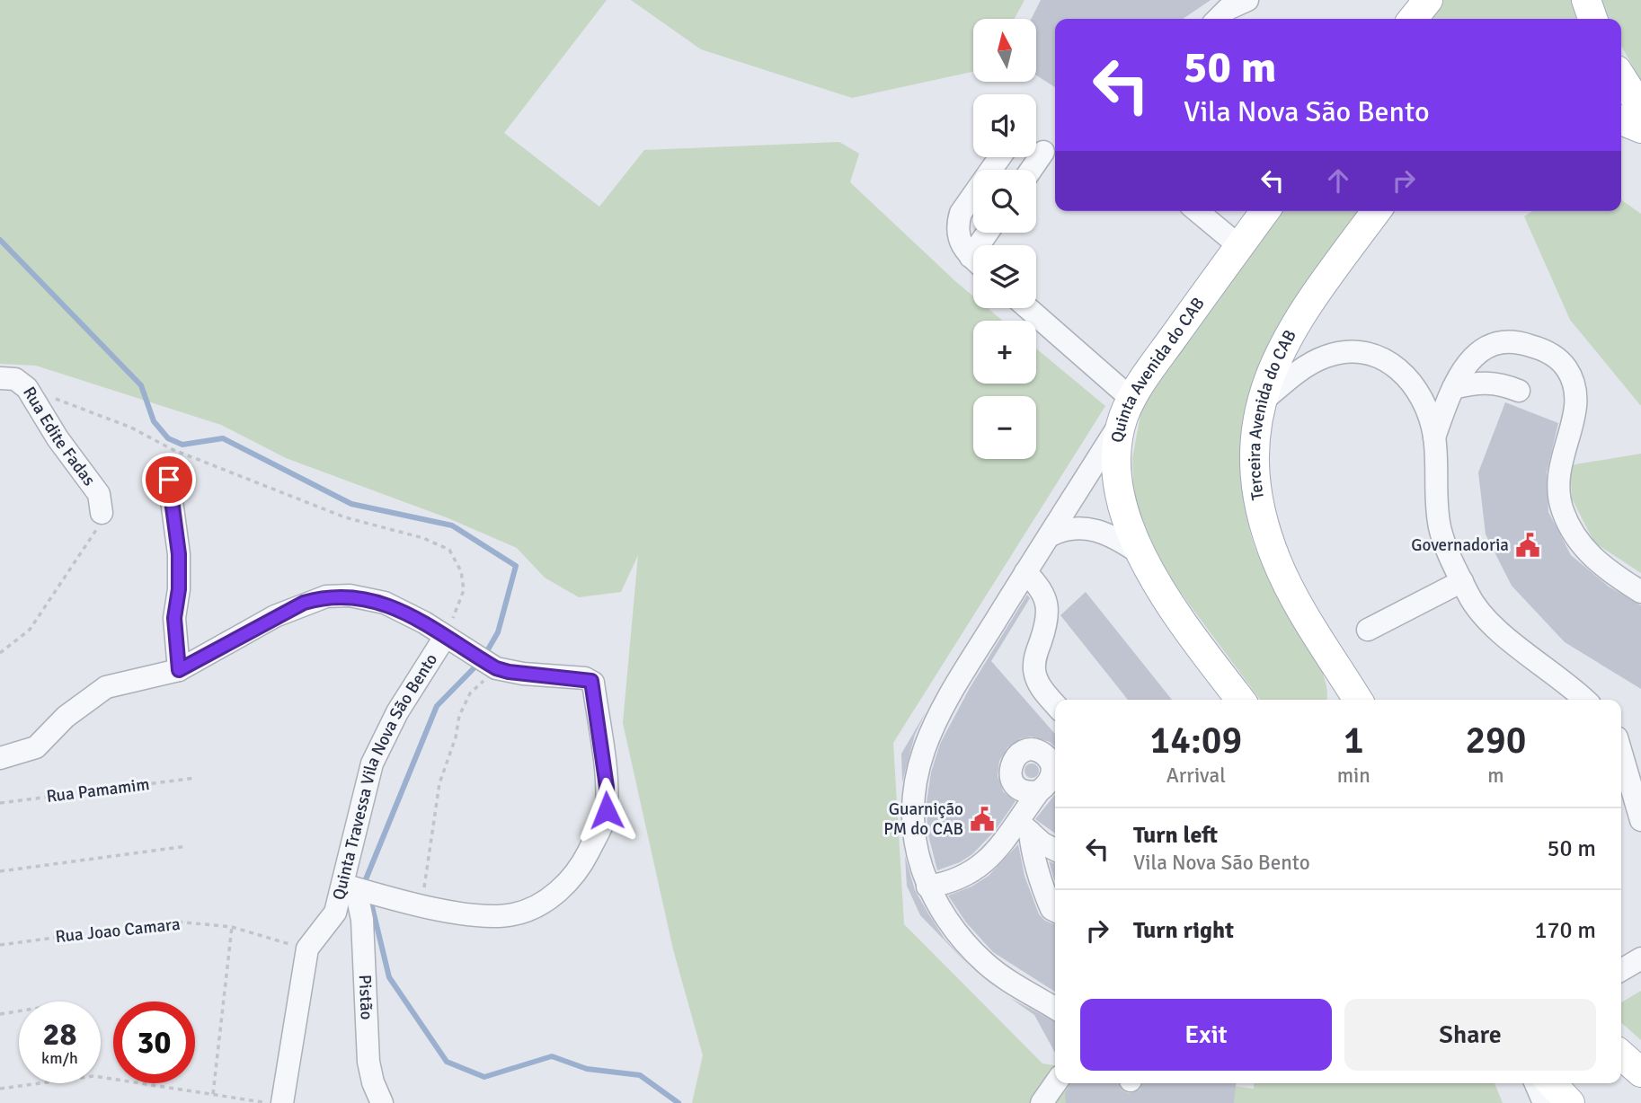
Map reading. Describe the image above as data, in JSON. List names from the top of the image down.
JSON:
{
  "streets": {
    "main road": ["Quinta Avenida do CAB", "Terceira Avenida do CAB"],
    "street": ["Rua Edite Fadas", "Quinta Travessa Vila Nova São Bento", "Pistão"],
    "path": ["Rua Pamamim", "Rua Joao Camara"]
  },
  "crossings": [
    ["Quinta Travessa Vila Nova São Bento", "Rua Joao Camara"],
    ["Quinta Travessa Vila Nova São Bento", "Pistão"]
  ],
  "places": {
    "public building": ["Governadoria", "Guarnição PM do CAB"]
  },
  "north": "top",
  "page": {
    "map_buttons": ["+", "−"],
    "turn": ["50 m", "Vila Nova São Bento"],
    "eta": [
      "14:09",
      "Arrival",
      "1",
      "min",
      "290",
      "m"
    ],
    "list": [
      {
        "name": "Turn left",
        "note": "Vila Nova São Bento",
        "value": "50 m"
      },
      {
        "name": "Turn right",
        "value": "170 m"
      }
    ],
    "buttons": ["Exit", "Share"],
    "speed": "28 km/h",
    "limit": "30"
  }
}
